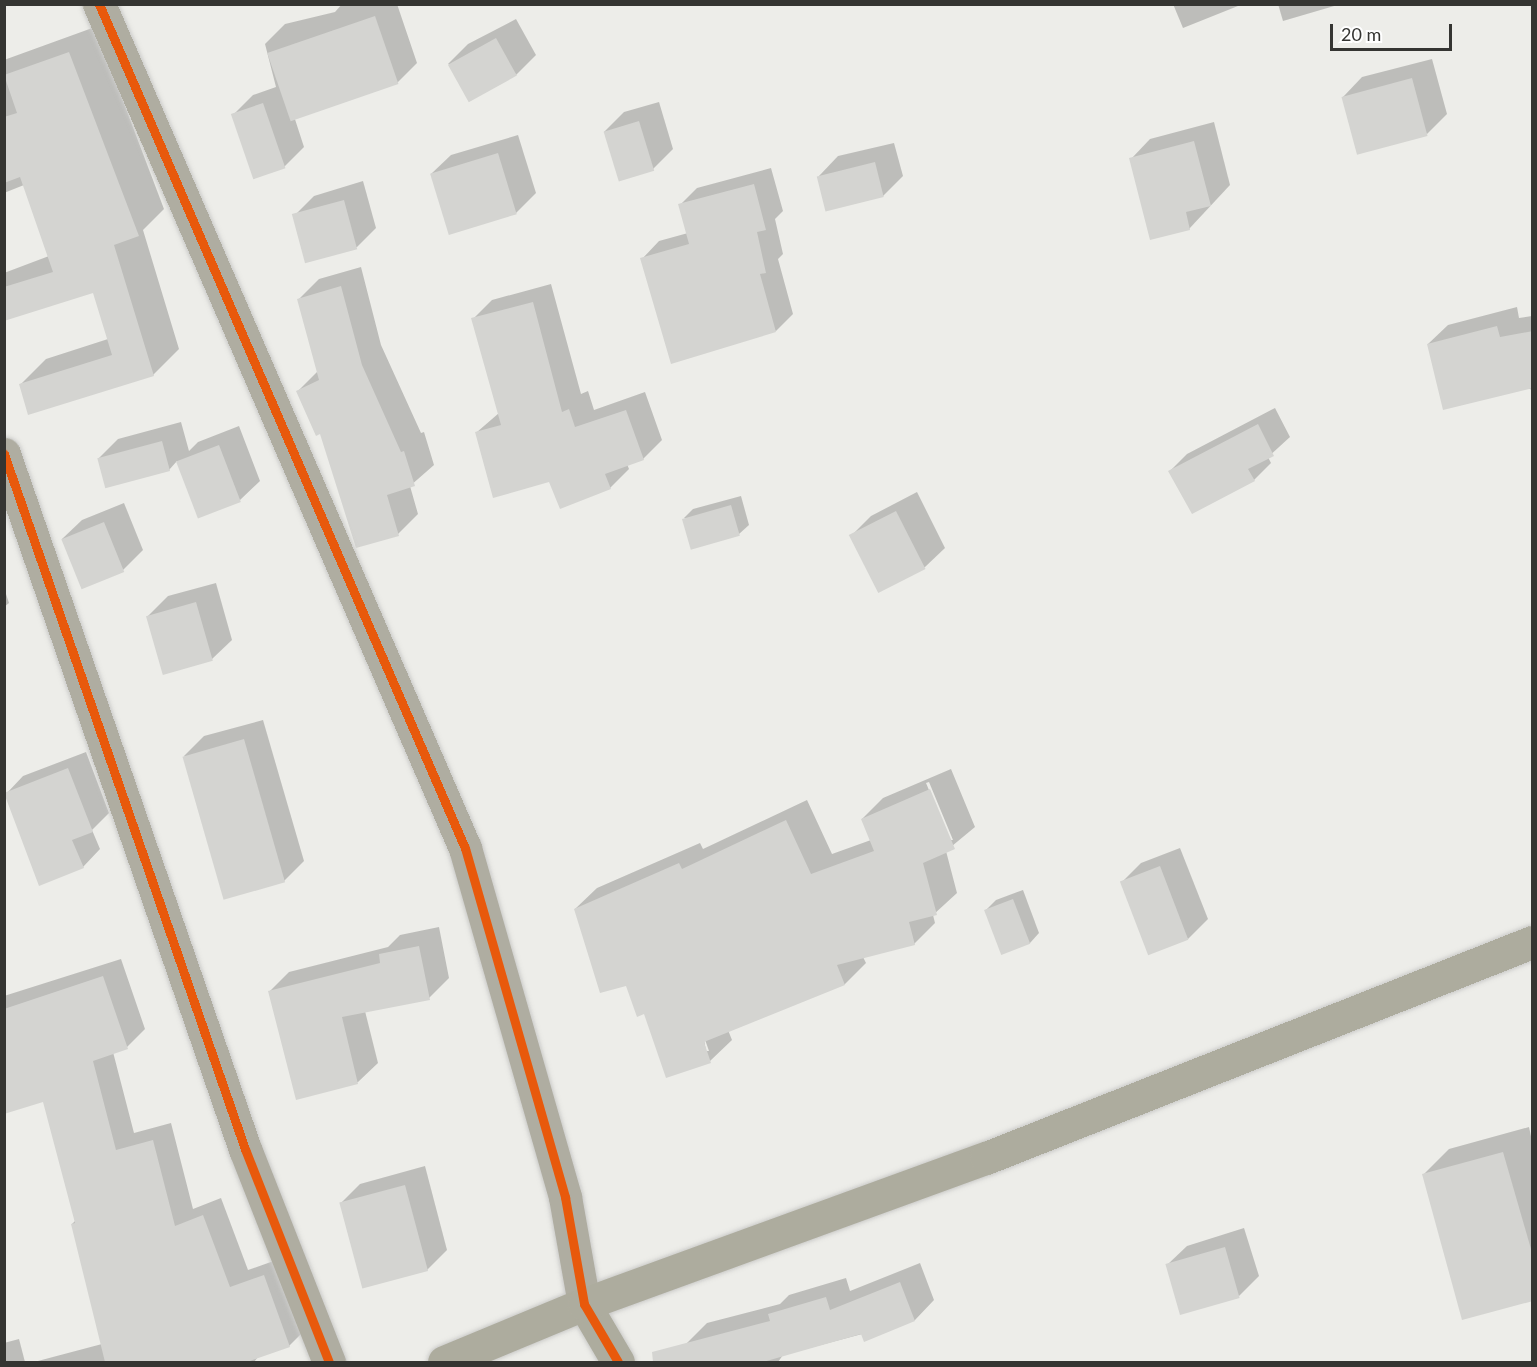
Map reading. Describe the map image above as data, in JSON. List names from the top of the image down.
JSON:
{
  "scale_bar": "20 m"
}
